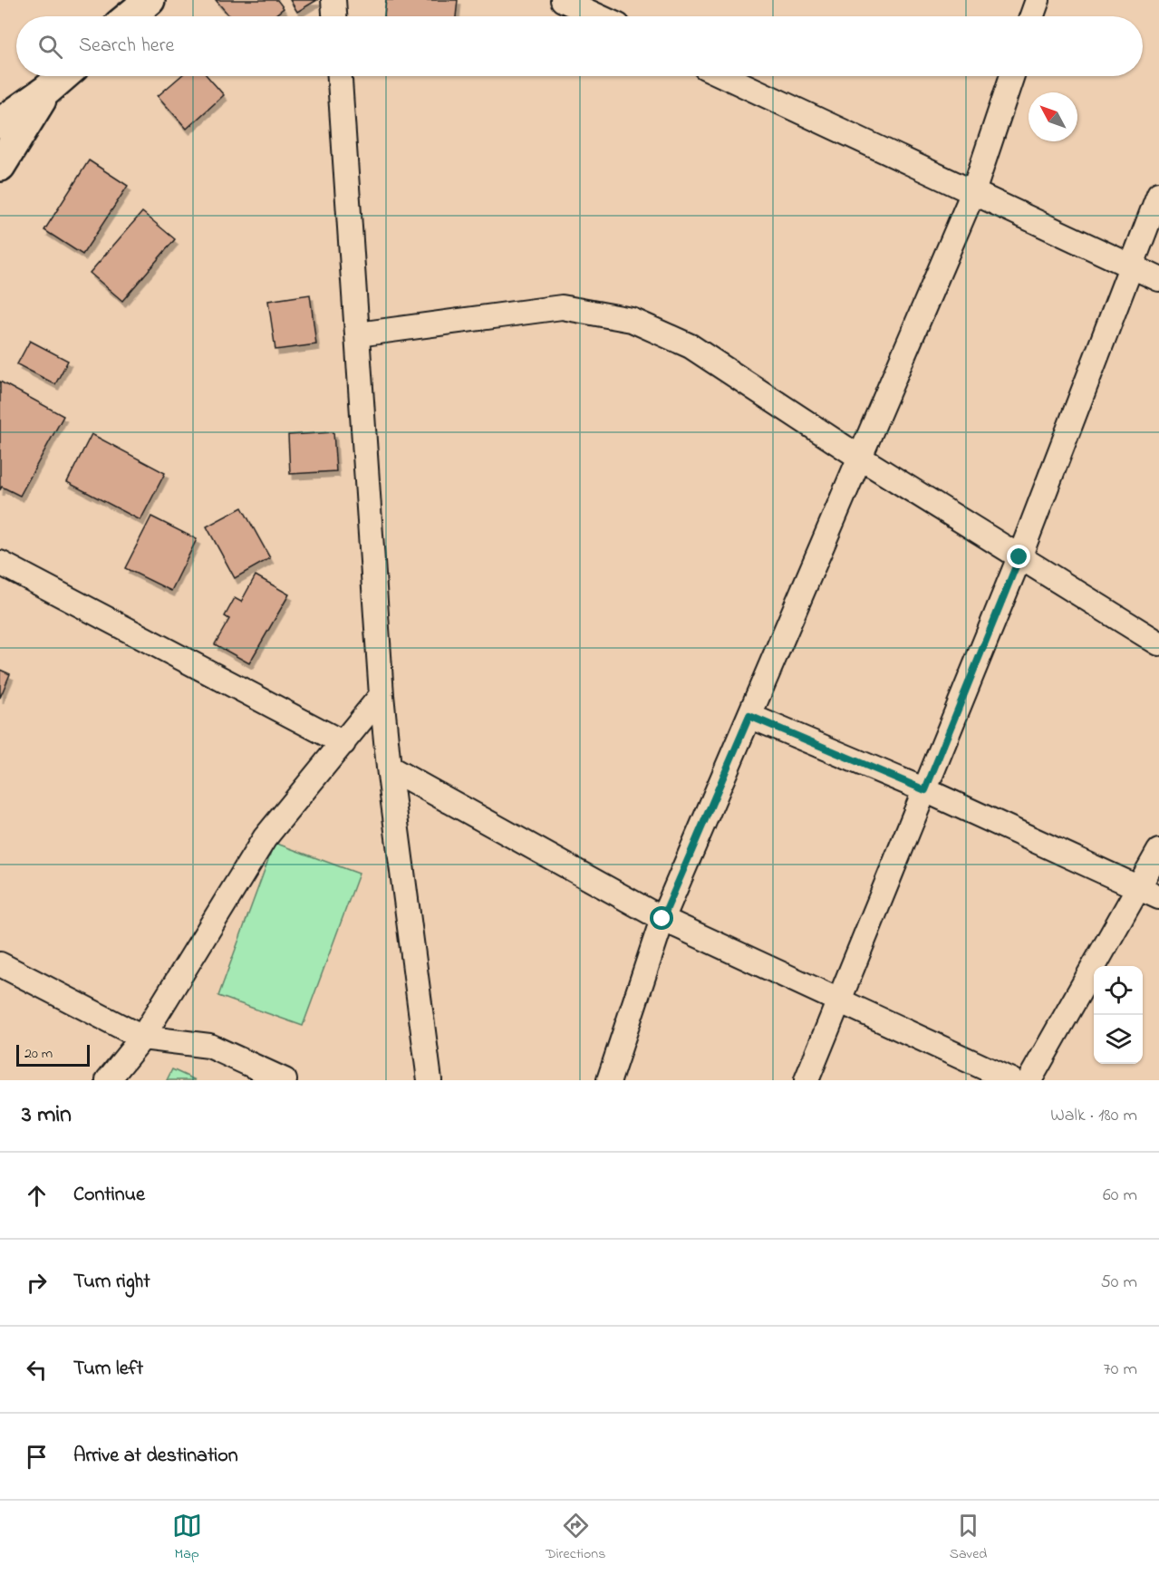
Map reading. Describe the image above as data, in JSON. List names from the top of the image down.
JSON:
{
  "scale_bar": "20 m",
  "north": "top left",
  "page": {
    "search": "Search here",
    "scale": "20 m",
    "heading": ["3 min", "Walk · 180 m"],
    "list": [
      ["Continue", "60 m"],
      ["Turn right", "50 m"],
      ["Turn left", "70 m"],
      "Arrive at destination"
    ],
    "nav": ["Map", "Directions", "Saved"]
  }
}
